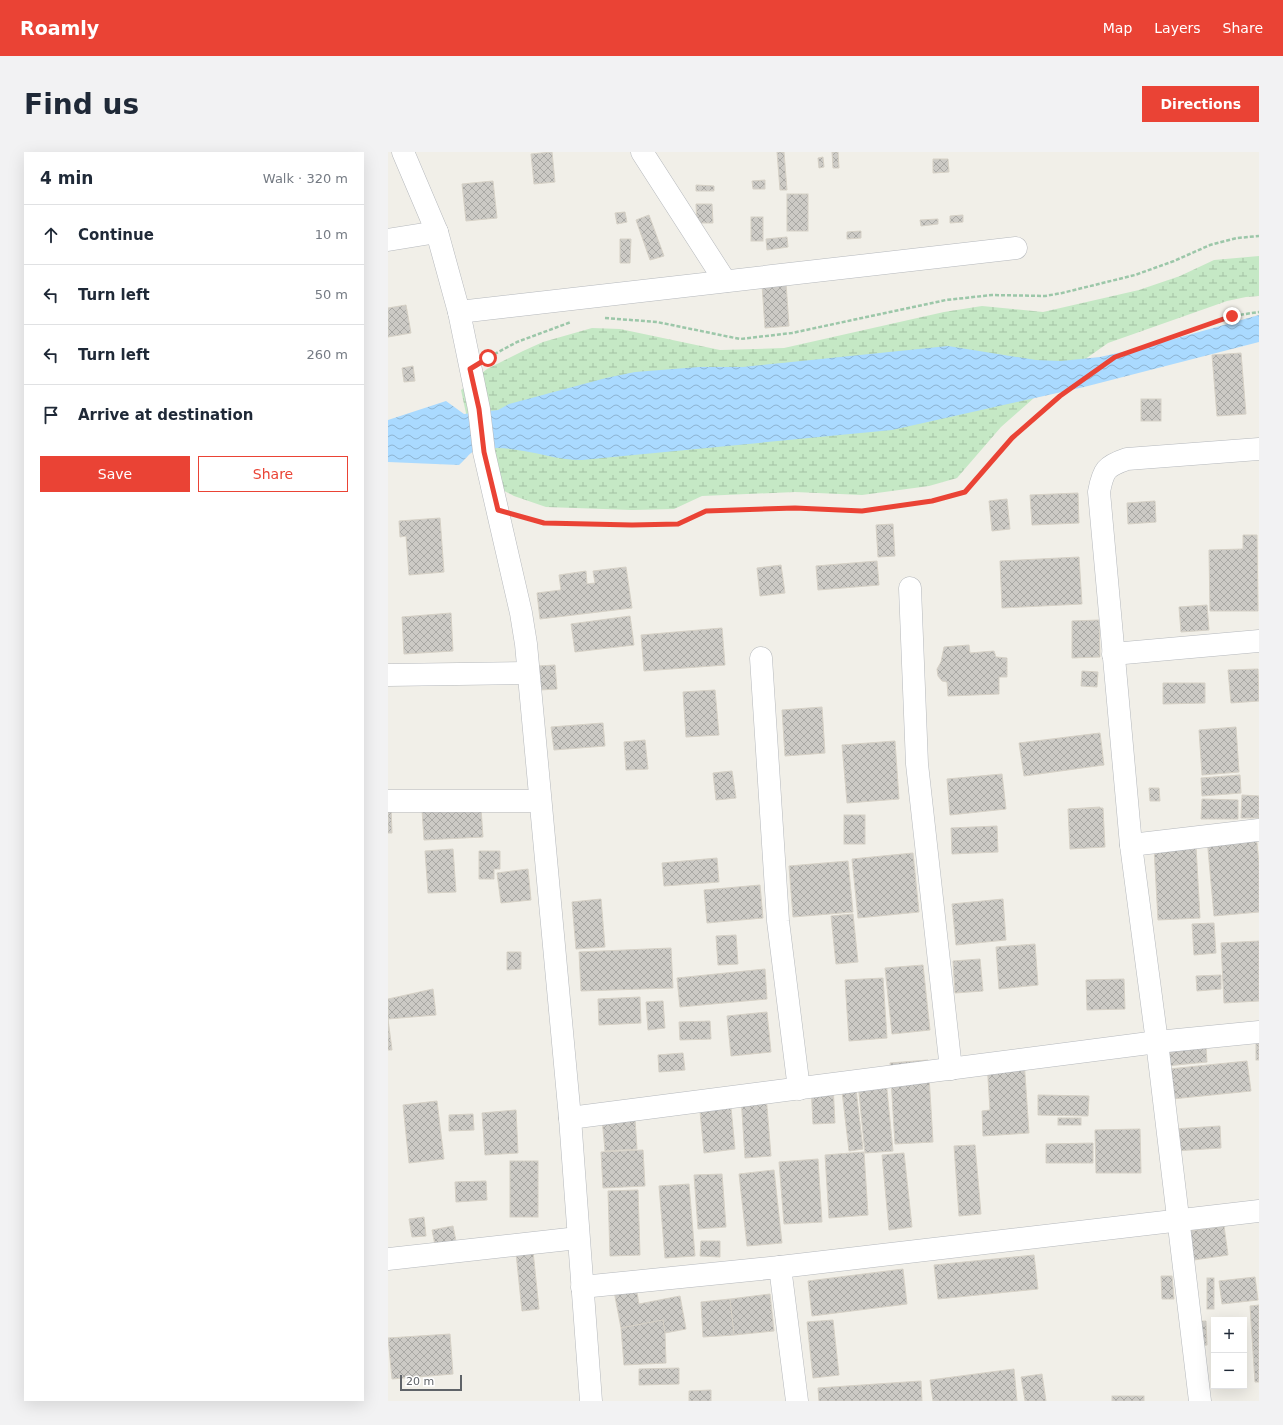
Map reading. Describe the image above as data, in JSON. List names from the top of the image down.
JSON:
{
  "scale_bar": "20 m",
  "page": {
    "header": "Roamly",
    "nav": ["Map", "Layers", "Share"],
    "buttons": [
      "Directions",
      ["Save", "Share"]
    ],
    "title": "Find us",
    "heading": ["4 min", "Walk · 320 m"],
    "list": [
      ["Continue", "10 m"],
      ["Turn left", "50 m"],
      ["Turn left", "260 m"],
      "Arrive at destination"
    ],
    "map_buttons": ["+", "−"],
    "scale": "20 m"
  }
}
